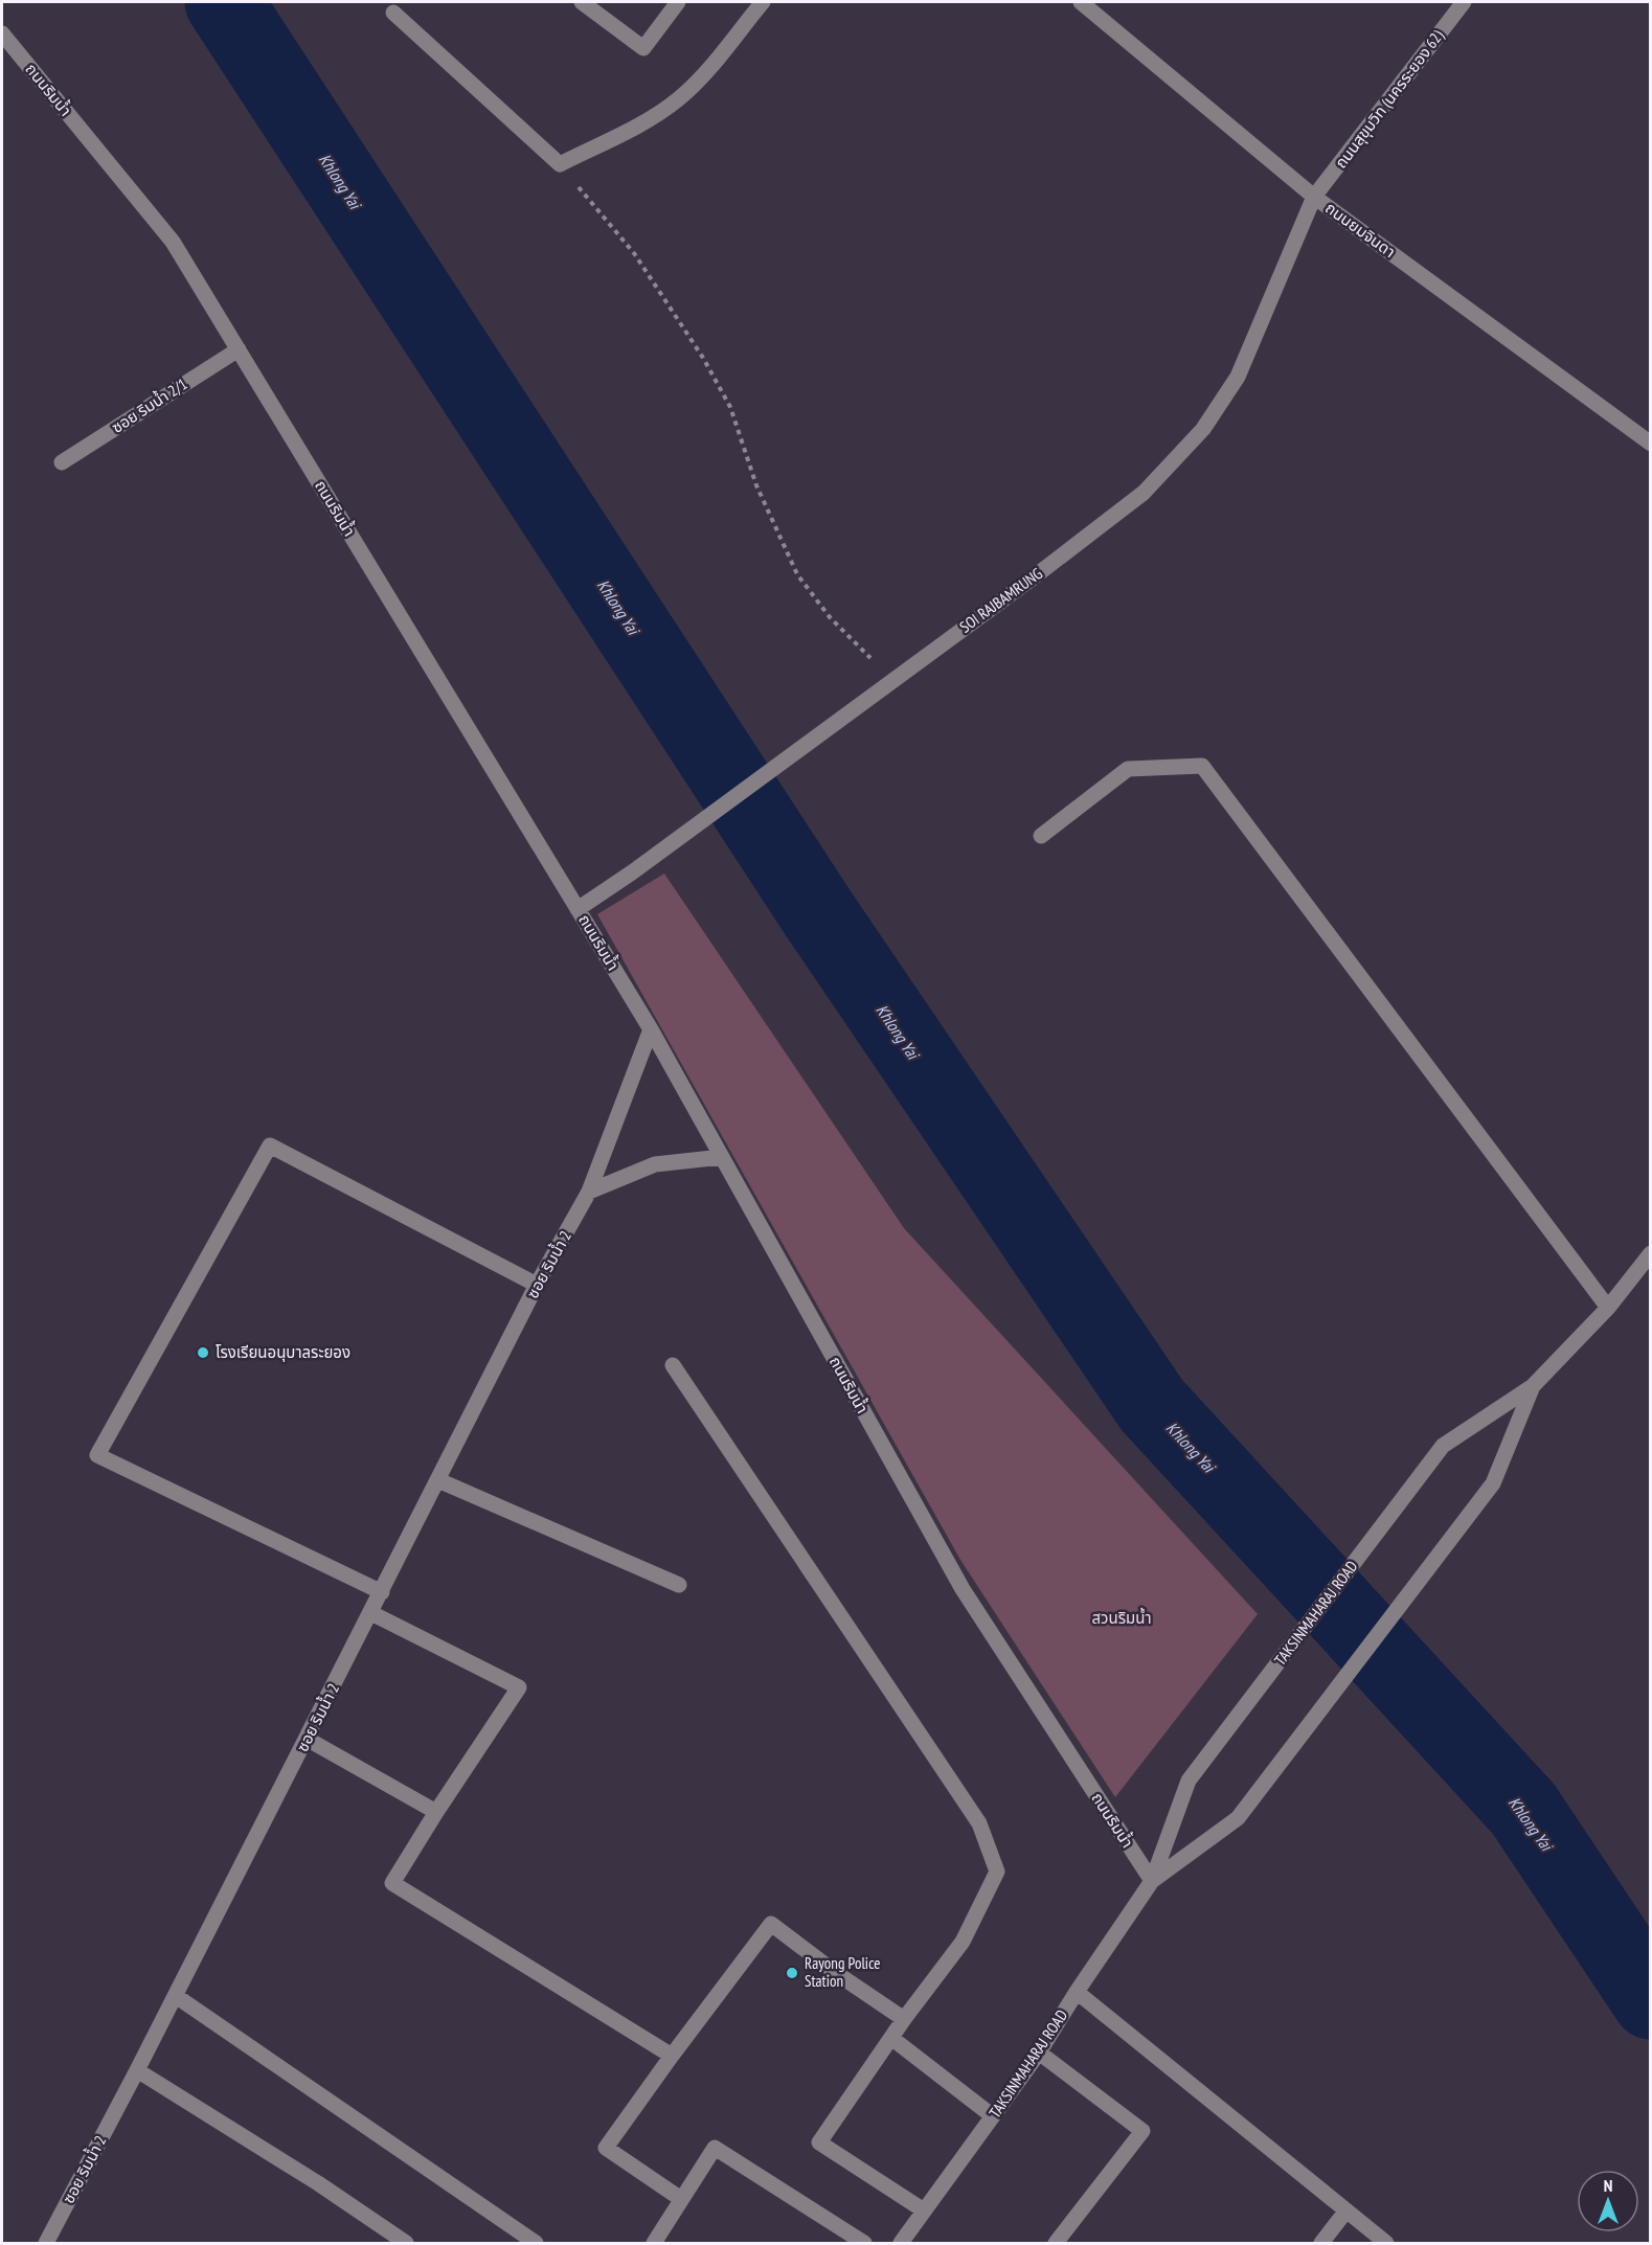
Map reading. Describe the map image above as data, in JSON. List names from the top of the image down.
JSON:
{
  "streets": {
    "street": [
      "ถนนริมน้ำ",
      "ถนนสุขุมวิท (นครระยอง 62)",
      "ถนนยมจินดา",
      "ซอย ริมน้ำ 2/1",
      "SOI RAJBAMRUNG",
      "ซอย ริมน้ำ 2",
      "TAKSINMAHARAJ ROAD"
    ]
  },
  "crossings": [
    ["ถนนริมน้ำ", "ซอย ริมน้ำ 2/1"],
    ["ถนนริมน้ำ", "SOI RAJBAMRUNG"],
    ["ถนนริมน้ำ", "ซอย ริมน้ำ 2"],
    ["ถนนริมน้ำ", "TAKSINMAHARAJ ROAD"],
    ["ถนนสุขุมวิท (นครระยอง 62)", "ถนนยมจินดา"],
    ["ถนนสุขุมวิท (นครระยอง 62)", "SOI RAJBAMRUNG"],
    ["ถนนยมจินดา", "SOI RAJBAMRUNG"]
  ],
  "water": ["Khlong Yai"],
  "parks": ["สวนริมน้ำ"],
  "places": ["โรงเรียนอนุบาลระยอง", "Rayong Police Station"],
  "north": "top"
}
